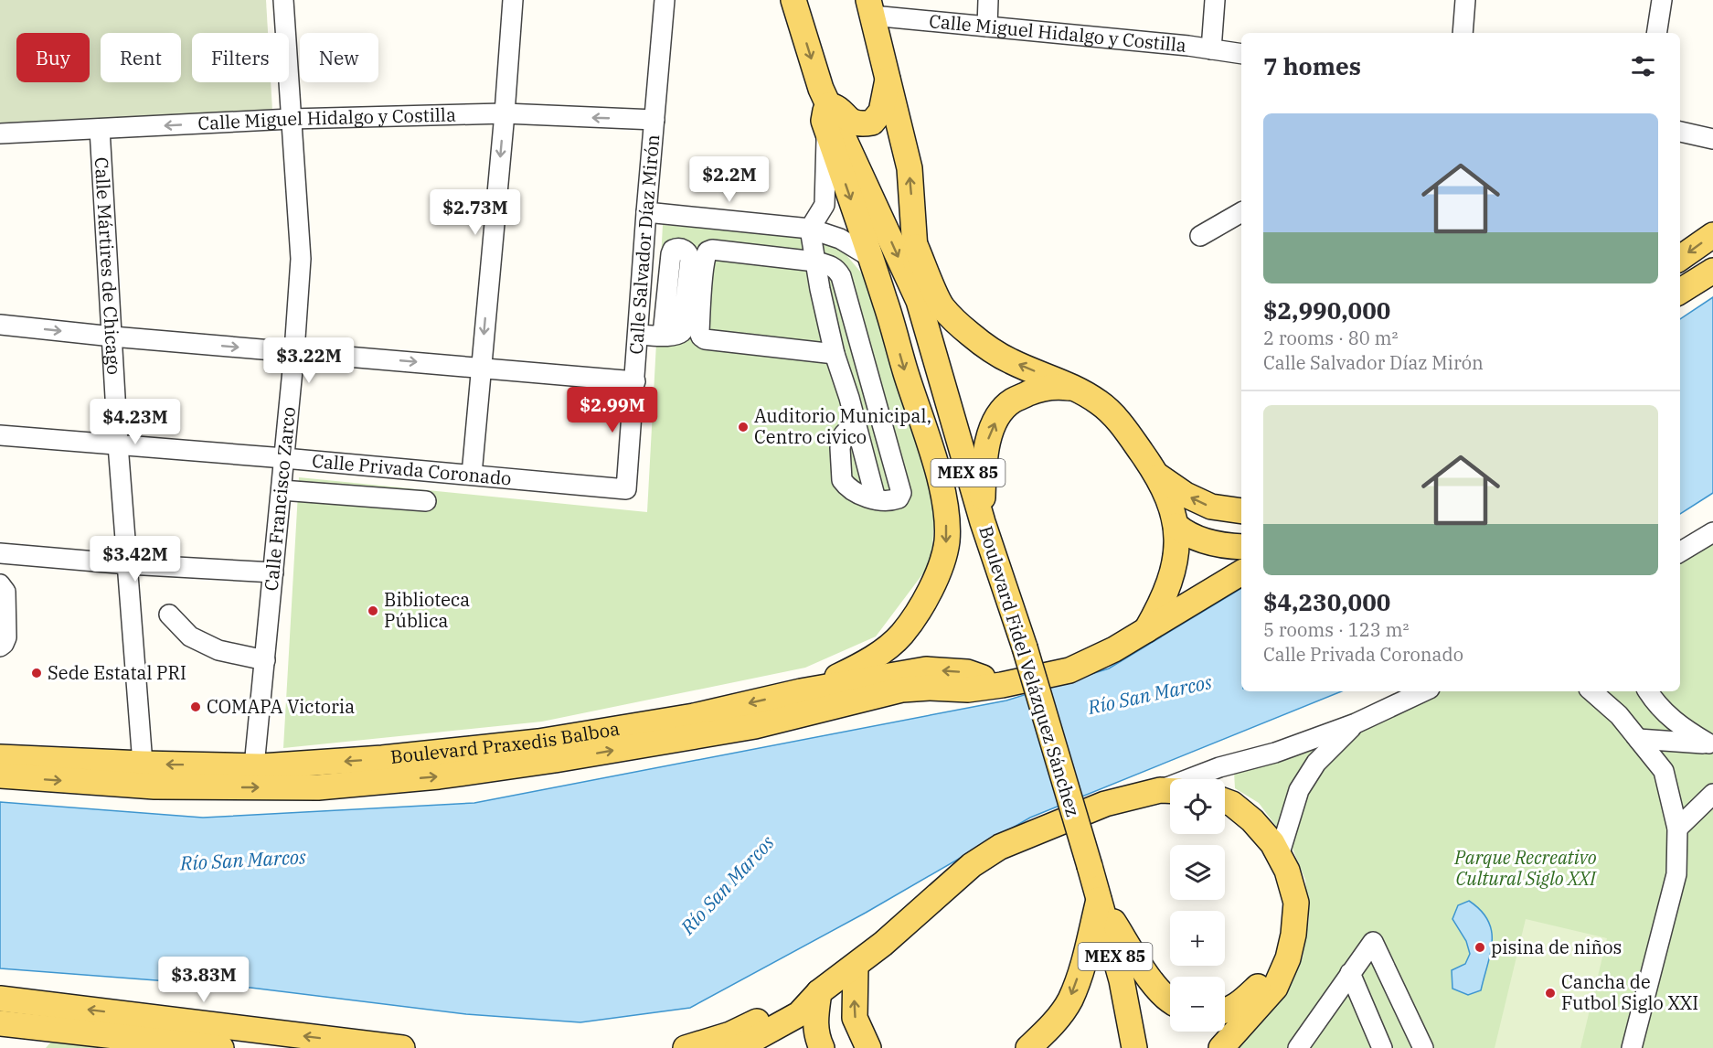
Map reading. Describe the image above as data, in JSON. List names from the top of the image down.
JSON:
{
  "streets": {
    "main road": ["MEX 85", "Boulevard Fidel Velázquez Sánchez", "Boulevard Praxedis Balboa"],
    "street": [
      "Calle Miguel Hidalgo y Costilla",
      "Calle Salvador Díaz Mirón",
      "Calle Mártires de Chicago",
      "Calle Privada Coronado",
      "Calle Francisco Zarco"
    ]
  },
  "crossings": [
    ["Calle Miguel Hidalgo y Costilla", "Calle Salvador Díaz Mirón"],
    ["Calle Miguel Hidalgo y Costilla", "Calle Mártires de Chicago"],
    ["Calle Miguel Hidalgo y Costilla", "Calle Francisco Zarco"],
    ["Calle Miguel Hidalgo y Costilla", "Boulevard Fidel Velázquez Sánchez"],
    ["Calle Salvador Díaz Mirón", "Calle Privada Coronado"],
    ["Calle Mártires de Chicago", "Calle Privada Coronado"],
    ["Calle Mártires de Chicago", "Boulevard Praxedis Balboa"],
    ["Calle Privada Coronado", "Calle Francisco Zarco"],
    ["Calle Francisco Zarco", "Boulevard Praxedis Balboa"]
  ],
  "water": ["Río San Marcos"],
  "parks": ["Parque Recreativo Cultural Siglo XXI"],
  "places": [
    "Auditorio Municipal, Centro civico",
    "Biblioteca Pública",
    "Sede Estatal PRI",
    "COMAPA Victoria",
    "pisina de niños",
    "Cancha de Futbol Siglo XXI"
  ],
  "page": {
    "chip": [
      "Buy",
      "Rent",
      "Filters",
      "New"
    ],
    "heading": "7 homes",
    "list": [
      {
        "name": "$2,990,000",
        "note": "2 rooms · 80 m² · Calle Salvador Díaz Mirón"
      },
      {
        "name": "$4,230,000",
        "note": "5 rooms · 123 m² · Calle Privada Coronado"
      }
    ],
    "price": [
      "$2.2M",
      "$2.73M",
      "$3.22M",
      "$2.99M",
      "$4.23M",
      "$3.42M",
      "$3.83M"
    ],
    "map_buttons": ["+", "−"]
  }
}
